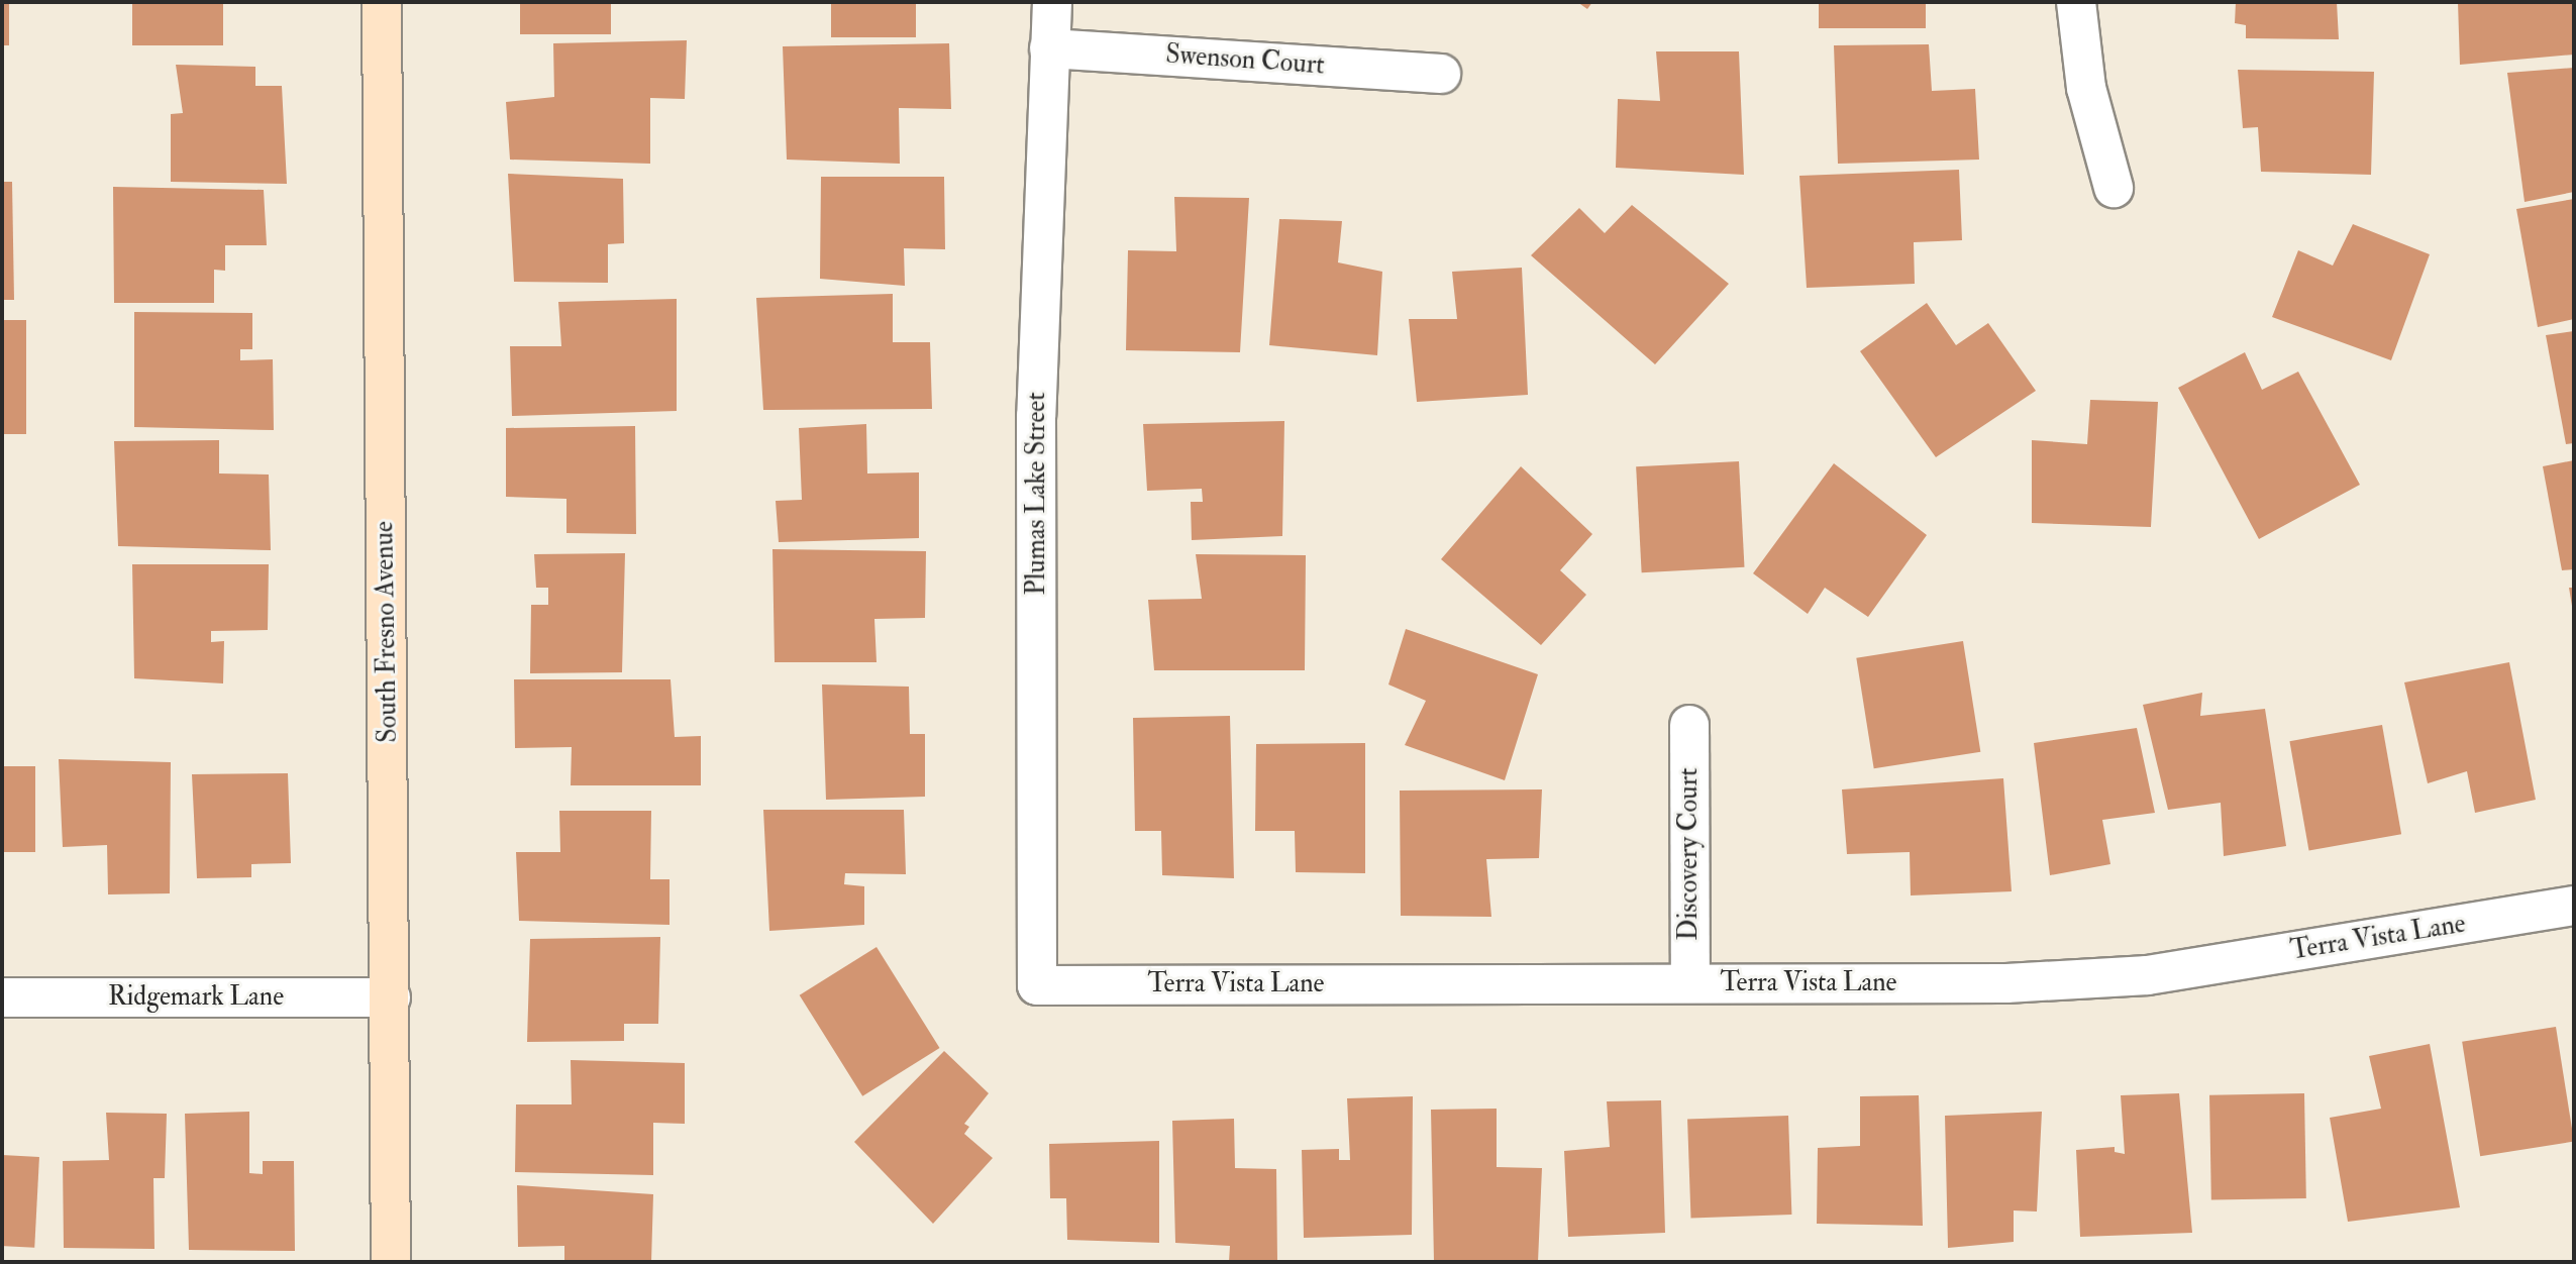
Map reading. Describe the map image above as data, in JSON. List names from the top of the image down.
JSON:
{
  "streets": {
    "street": [
      "Swenson Court",
      "Plumas Lake Street",
      "South Fresno Avenue",
      "Discovery Court",
      "Terra Vista Lane",
      "Ridgemark Lane"
    ]
  },
  "crossings": [
    ["Swenson Court", "Plumas Lake Street"],
    ["Plumas Lake Street", "Terra Vista Lane"],
    ["South Fresno Avenue", "Ridgemark Lane"],
    ["Discovery Court", "Terra Vista Lane"]
  ]
}
